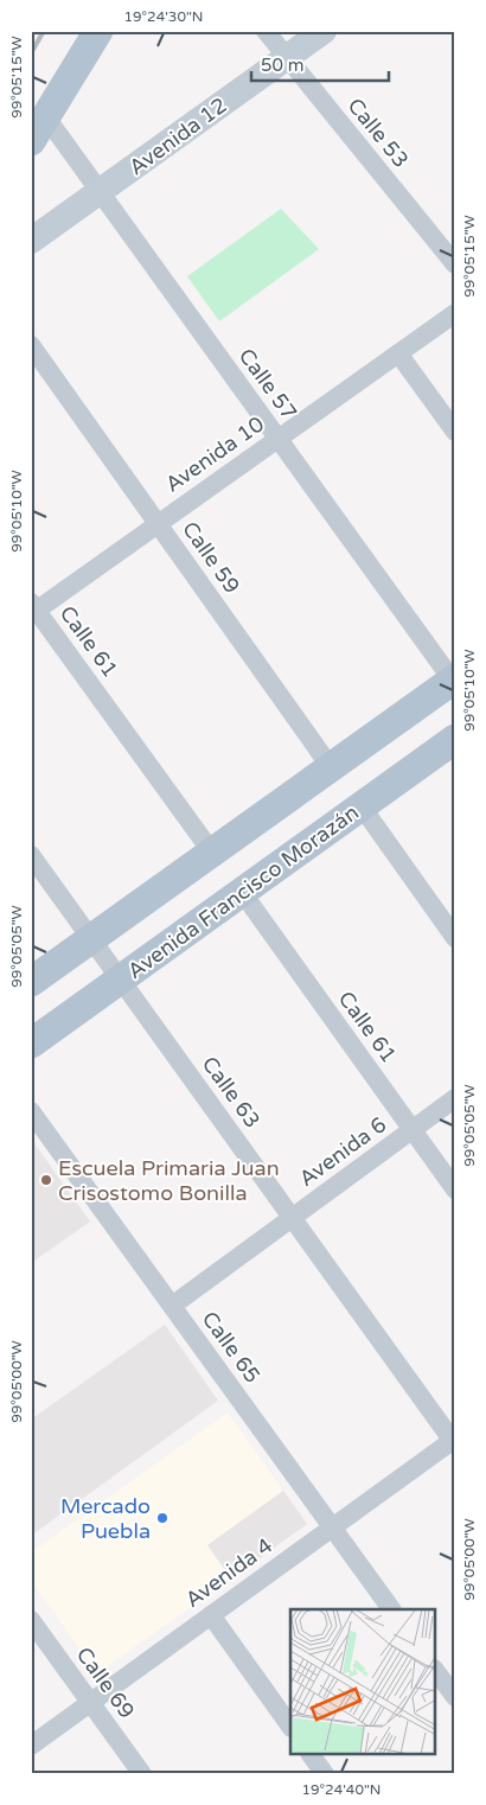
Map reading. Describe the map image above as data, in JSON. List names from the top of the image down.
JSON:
{
  "streets": {
    "main road": ["Avenida Francisco Morazán"],
    "street": [
      "Calle 53",
      "Avenida 12",
      "Calle 57",
      "Avenida 10",
      "Calle 59",
      "Calle 61",
      "Calle 63",
      "Avenida 6",
      "Calle 65",
      "Avenida 4",
      "Calle 69"
    ]
  },
  "crossings": [
    ["Calle 53", "Avenida 12"],
    ["Avenida 12", "Calle 57"],
    ["Calle 57", "Avenida 10"],
    ["Avenida 10", "Calle 59"],
    ["Avenida 10", "Calle 61"],
    ["Calle 61", "Avenida Francisco Morazán"],
    ["Calle 61", "Avenida 6"],
    ["Avenida Francisco Morazán", "Calle 63"],
    ["Calle 63", "Avenida 6"],
    ["Calle 63", "Avenida 4"],
    ["Avenida 6", "Calle 65"],
    ["Calle 65", "Avenida 4"],
    ["Avenida 4", "Calle 69"]
  ],
  "places": ["Escuela Primaria Juan Crisostomo Bonilla", "Mercado Puebla"],
  "scale_bar": "50 m",
  "coordinates": [
    "19°24'30\"N",
    "99°05'15\"W",
    "99°05'10\"W",
    "99°05'05\"W",
    "99°05'00\"W",
    "19°24'40\"N"
  ]
}
